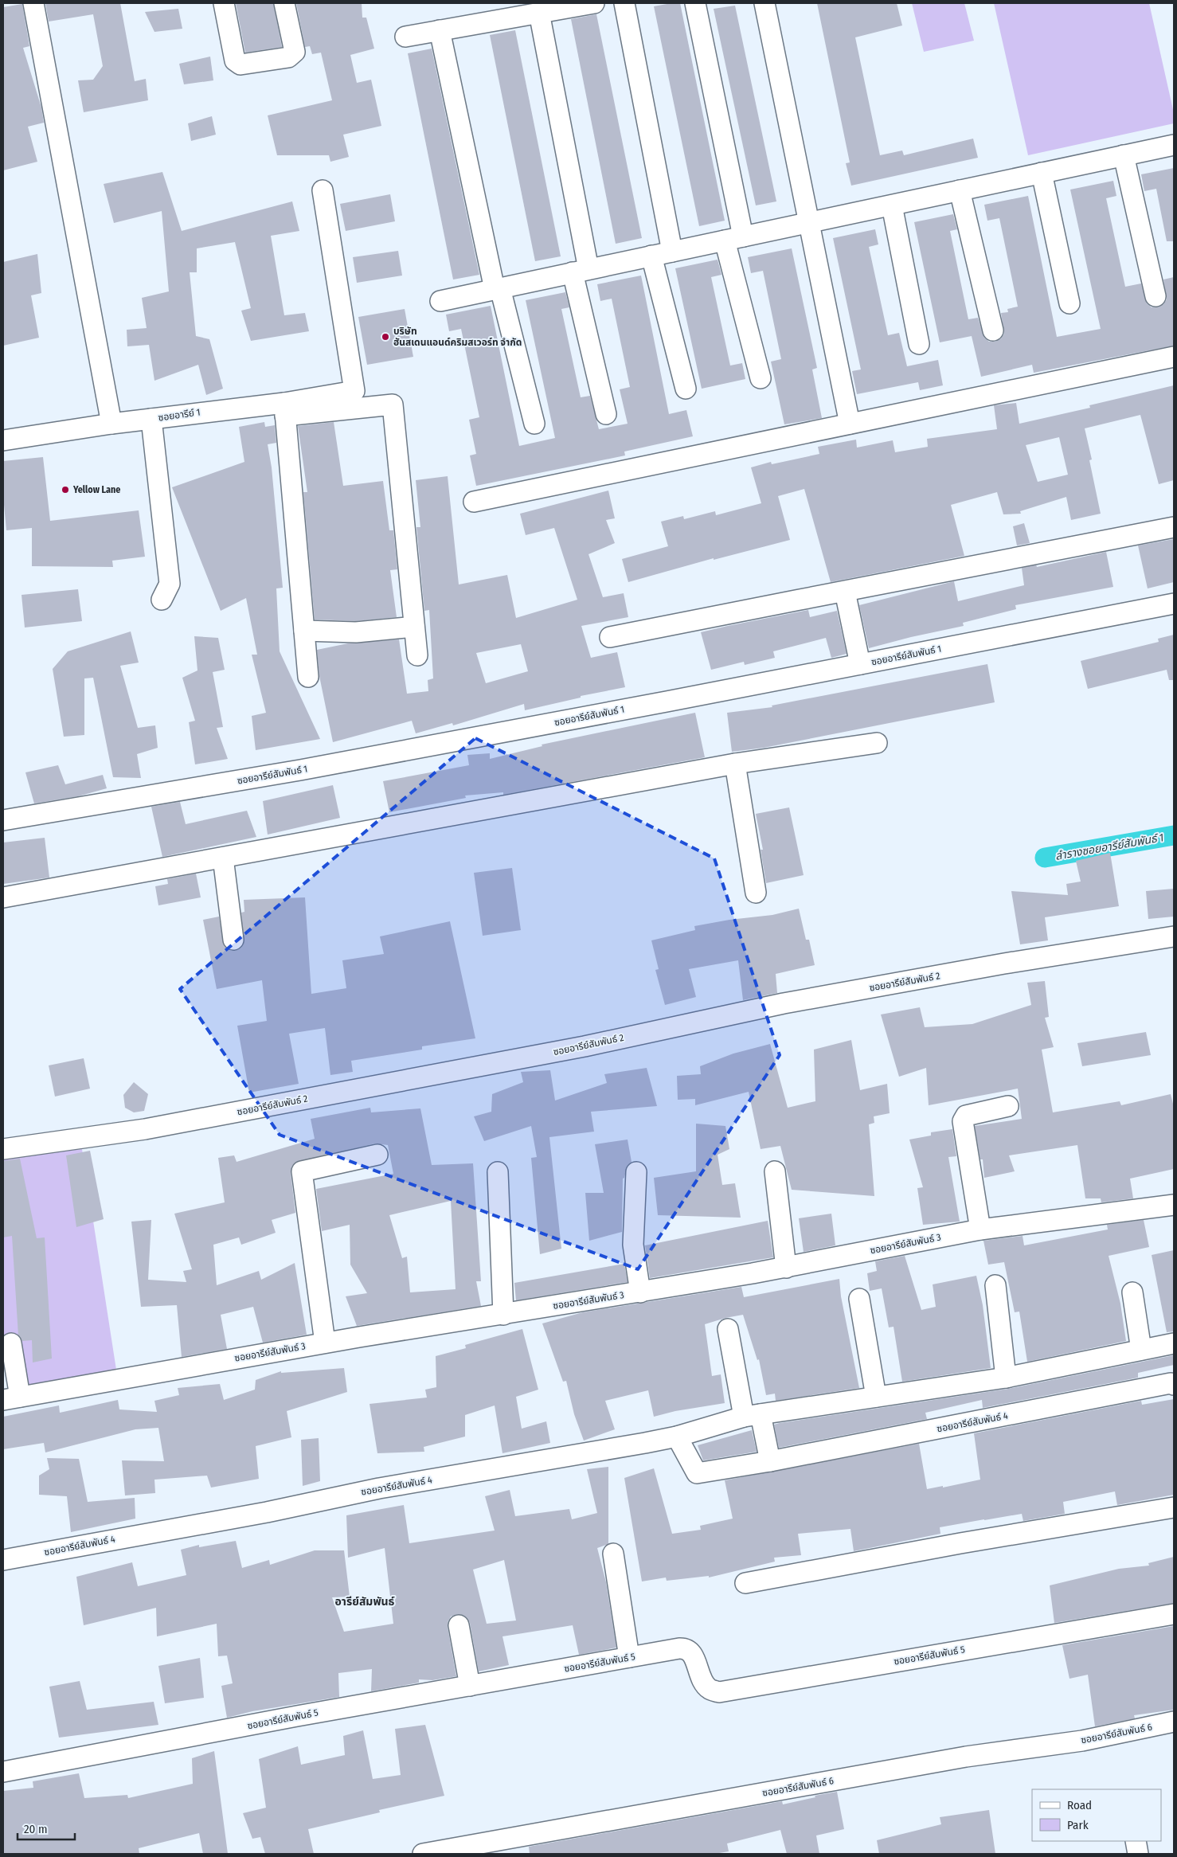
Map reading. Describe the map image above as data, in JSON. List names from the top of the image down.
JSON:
{
  "streets": {
    "street": [
      "ซอยอารีย์ 1",
      "ซอยอารีย์สัมพันธ์ 1",
      "ซอยอารีย์สัมพันธ์ 2",
      "ซอยอารีย์สัมพันธ์ 3",
      "ซอยอารีย์สัมพันธ์ 4",
      "ซอยอารีย์สัมพันธ์ 5",
      "ซอยอารีย์สัมพันธ์ 6"
    ]
  },
  "districts": ["อารีย์สัมพันธ์"],
  "water": ["ลำรางซอยอารีย์สัมพันธ์ 1"],
  "places": ["บริษัท ฮันสเดนแอนด์คริมสเวอร์ท จำกัด", "Yellow Lane"],
  "legend": ["Road", "Park"],
  "scale_bar": "20 m"
}
